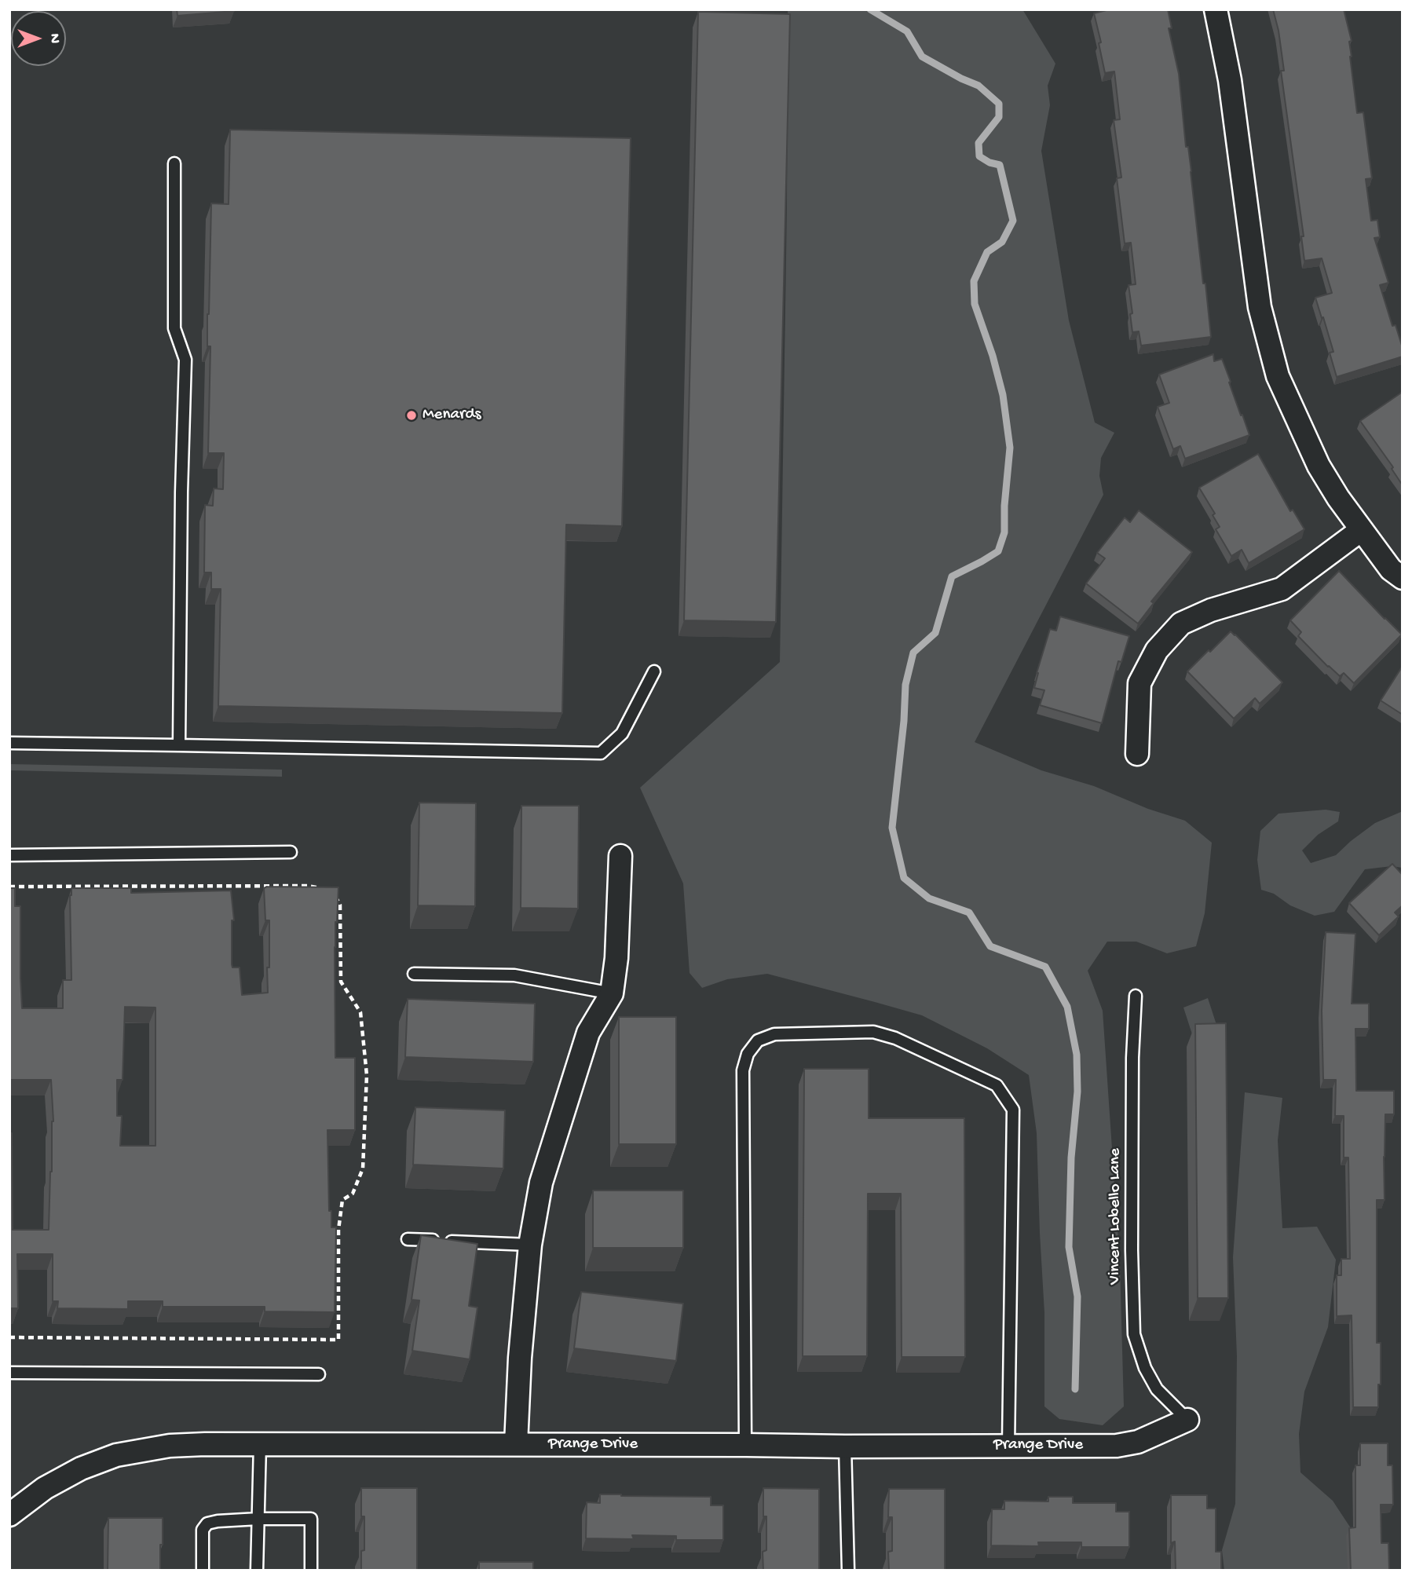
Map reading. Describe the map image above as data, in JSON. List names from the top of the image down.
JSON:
{
  "streets": {
    "street": ["Prange Drive"],
    "lane": ["Vincent Lobello Lane"]
  },
  "crossings": [
    ["Vincent Lobello Lane", "Prange Drive"]
  ],
  "places": ["Menards"],
  "north": "right"
}
